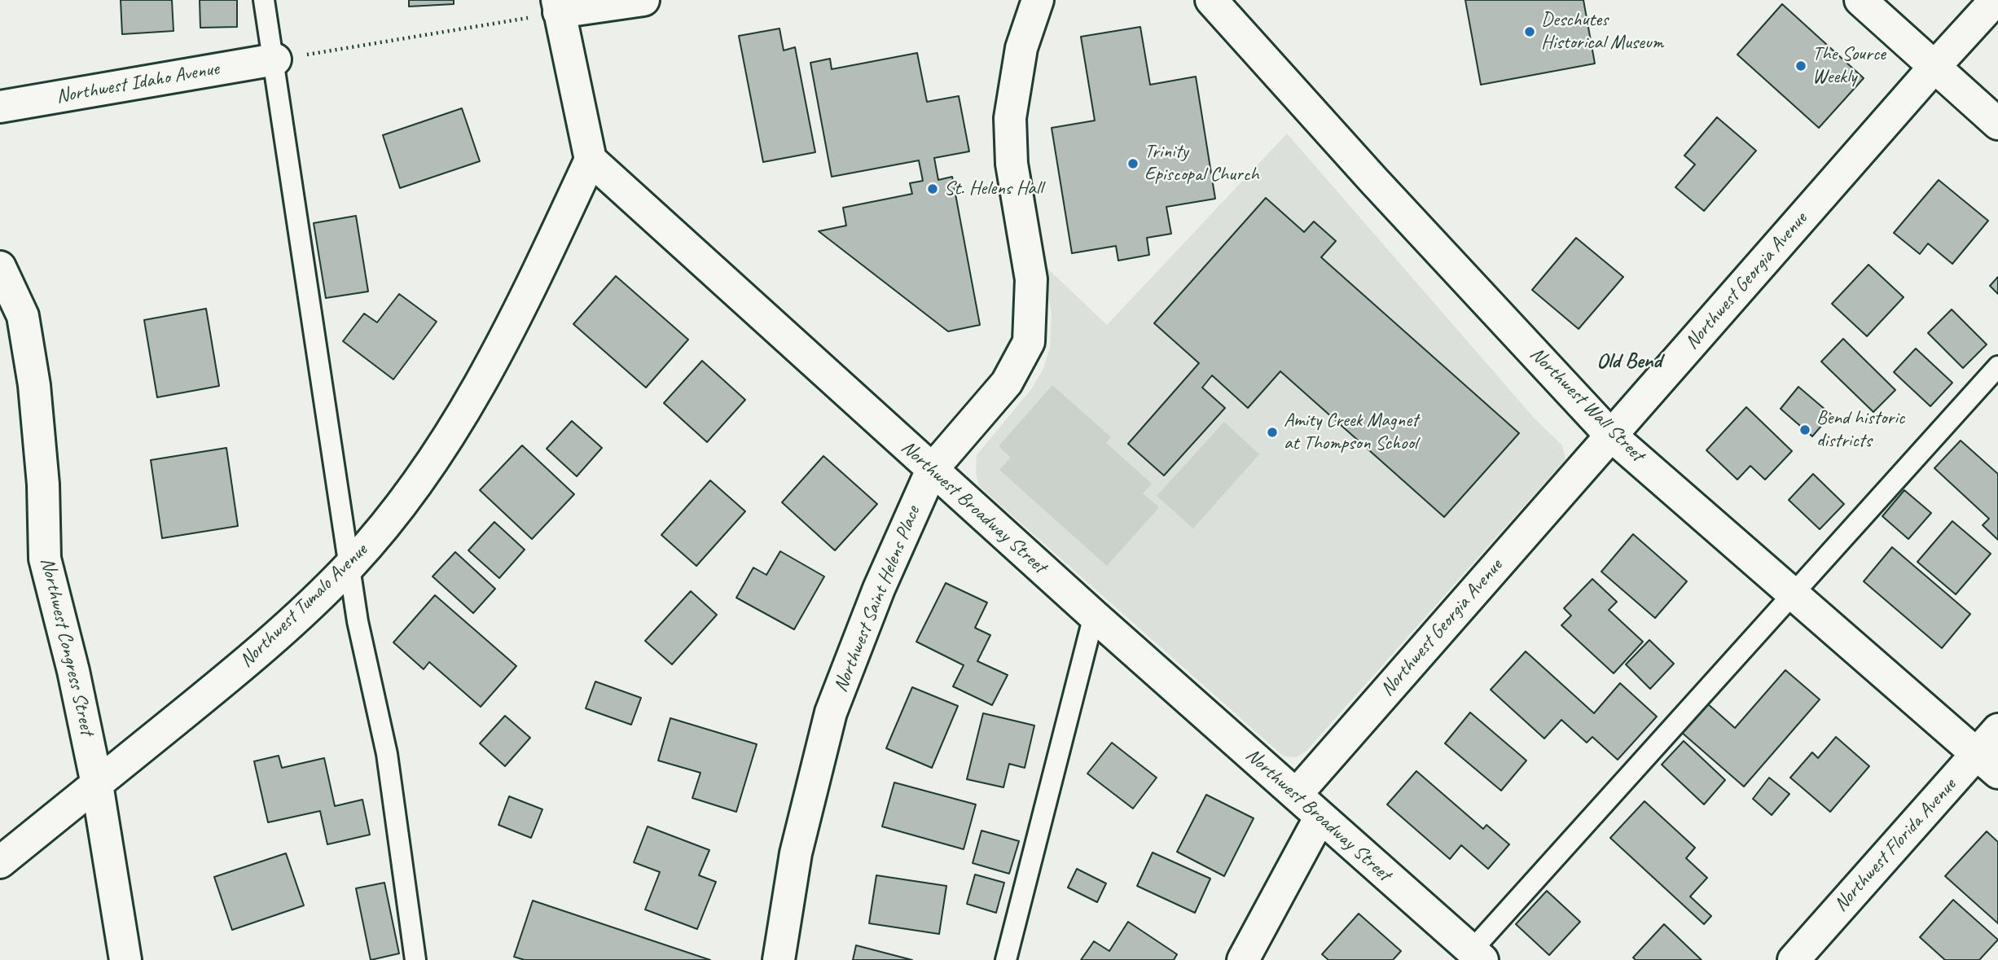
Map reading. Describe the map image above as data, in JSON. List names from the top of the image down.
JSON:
{
  "streets": {
    "street": [
      "Northwest Idaho Avenue",
      "Northwest Georgia Avenue",
      "Northwest Wall Street",
      "Northwest Broadway Street",
      "Northwest Saint Helens Place",
      "Northwest Tumalo Avenue",
      "Northwest Congress Street",
      "Northwest Florida Avenue"
    ]
  },
  "crossings": [
    ["Northwest Georgia Avenue", "Northwest Wall Street"],
    ["Northwest Georgia Avenue", "Northwest Broadway Street"],
    ["Northwest Wall Street", "Northwest Florida Avenue"],
    ["Northwest Broadway Street", "Northwest Saint Helens Place"],
    ["Northwest Broadway Street", "Northwest Tumalo Avenue"],
    ["Northwest Tumalo Avenue", "Northwest Congress Street"]
  ],
  "districts": ["Old Bend"],
  "places": [
    "Deschutes Historical Museum",
    "The Source Weekly",
    "Trinity Episcopal Church",
    "St. Helens Hall",
    "Bend historic districts",
    "Amity Creek Magnet at Thompson School"
  ]
}
